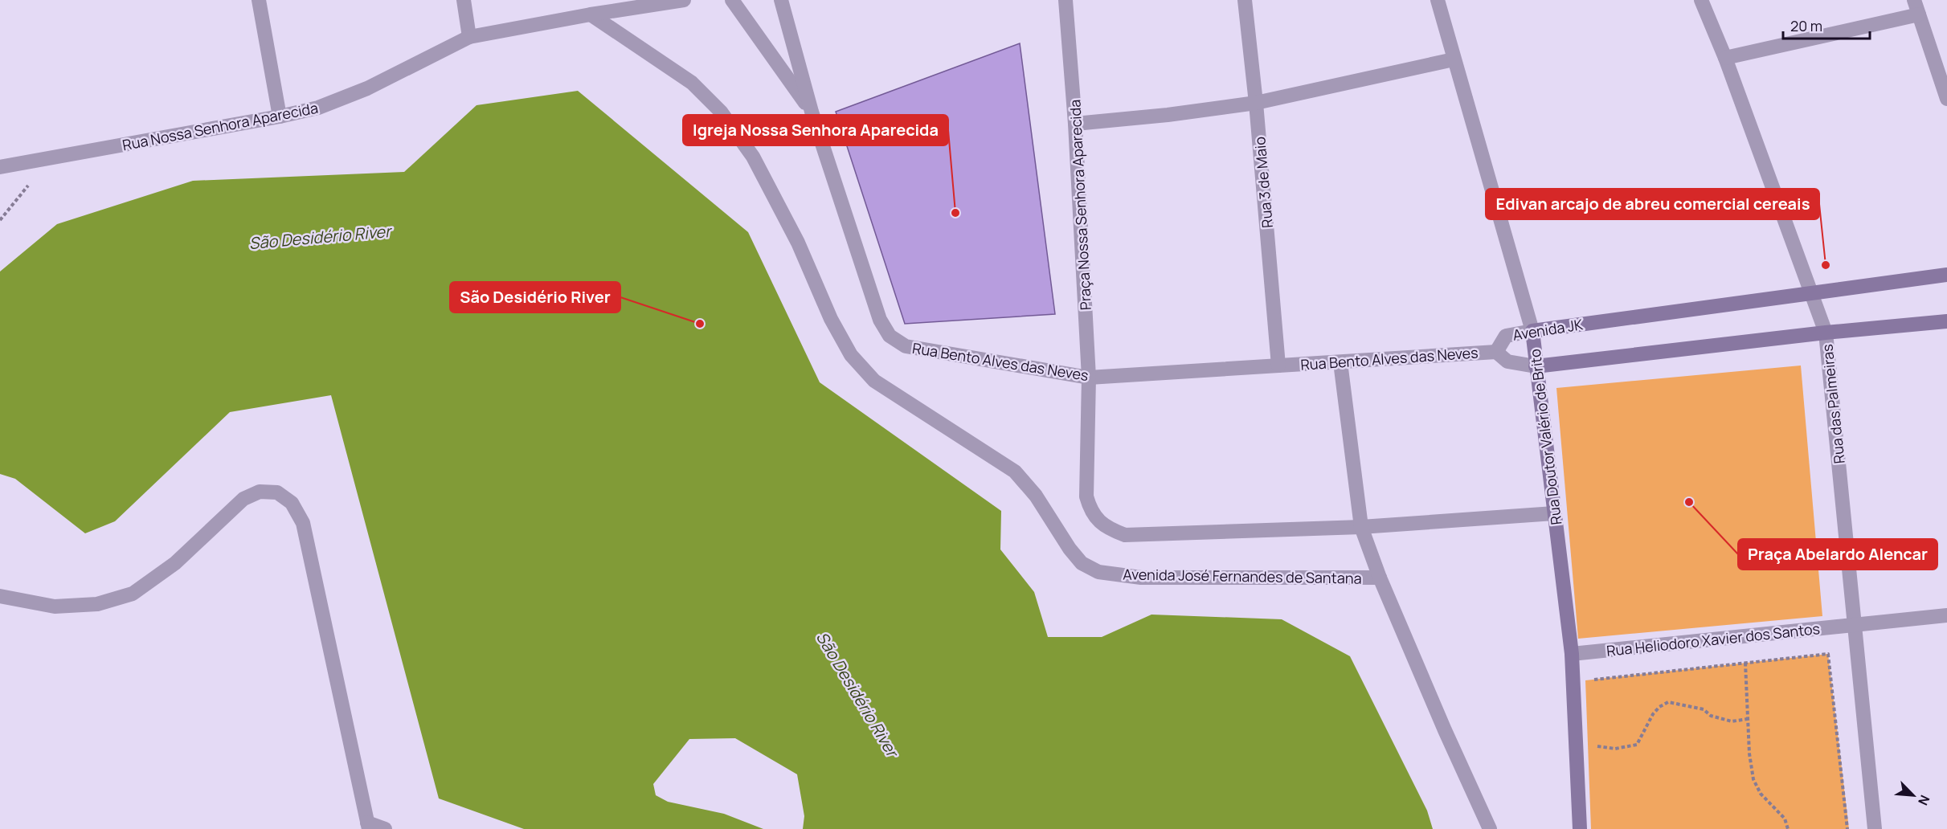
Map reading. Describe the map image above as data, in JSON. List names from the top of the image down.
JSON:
{
  "streets": {
    "main road": ["Avenida JK", "Rua Doutor Valério de Brito"],
    "street": [
      "Rua Nossa Senhora Aparecida",
      "Rua 3 de Maio",
      "Praça Nossa Senhora Aparecida",
      "Rua Bento Alves das Neves",
      "Rua das Palmeiras",
      "Avenida José Fernandes de Santana",
      "Rua Heliodoro Xavier dos Santos"
    ]
  },
  "crossings": [
    ["Rua Nossa Senhora Aparecida", "Avenida José Fernandes de Santana"],
    ["Rua 3 de Maio", "Rua Bento Alves das Neves"],
    ["Praça Nossa Senhora Aparecida", "Rua Bento Alves das Neves"],
    ["Avenida JK", "Rua Bento Alves das Neves"],
    ["Avenida JK", "Rua das Palmeiras"],
    ["Avenida JK", "Rua Doutor Valério de Brito"],
    ["Rua das Palmeiras", "Rua Heliodoro Xavier dos Santos"],
    ["Rua Doutor Valério de Brito", "Rua Heliodoro Xavier dos Santos"]
  ],
  "water": ["São Desidério River"],
  "places": [
    "Igreja Nossa Senhora Aparecida",
    "Edivan arcajo de abreu comercial cereais",
    "São Desidério River",
    "Praça Abelardo Alencar"
  ],
  "scale_bar": "20 m",
  "north": "bottom right"
}
